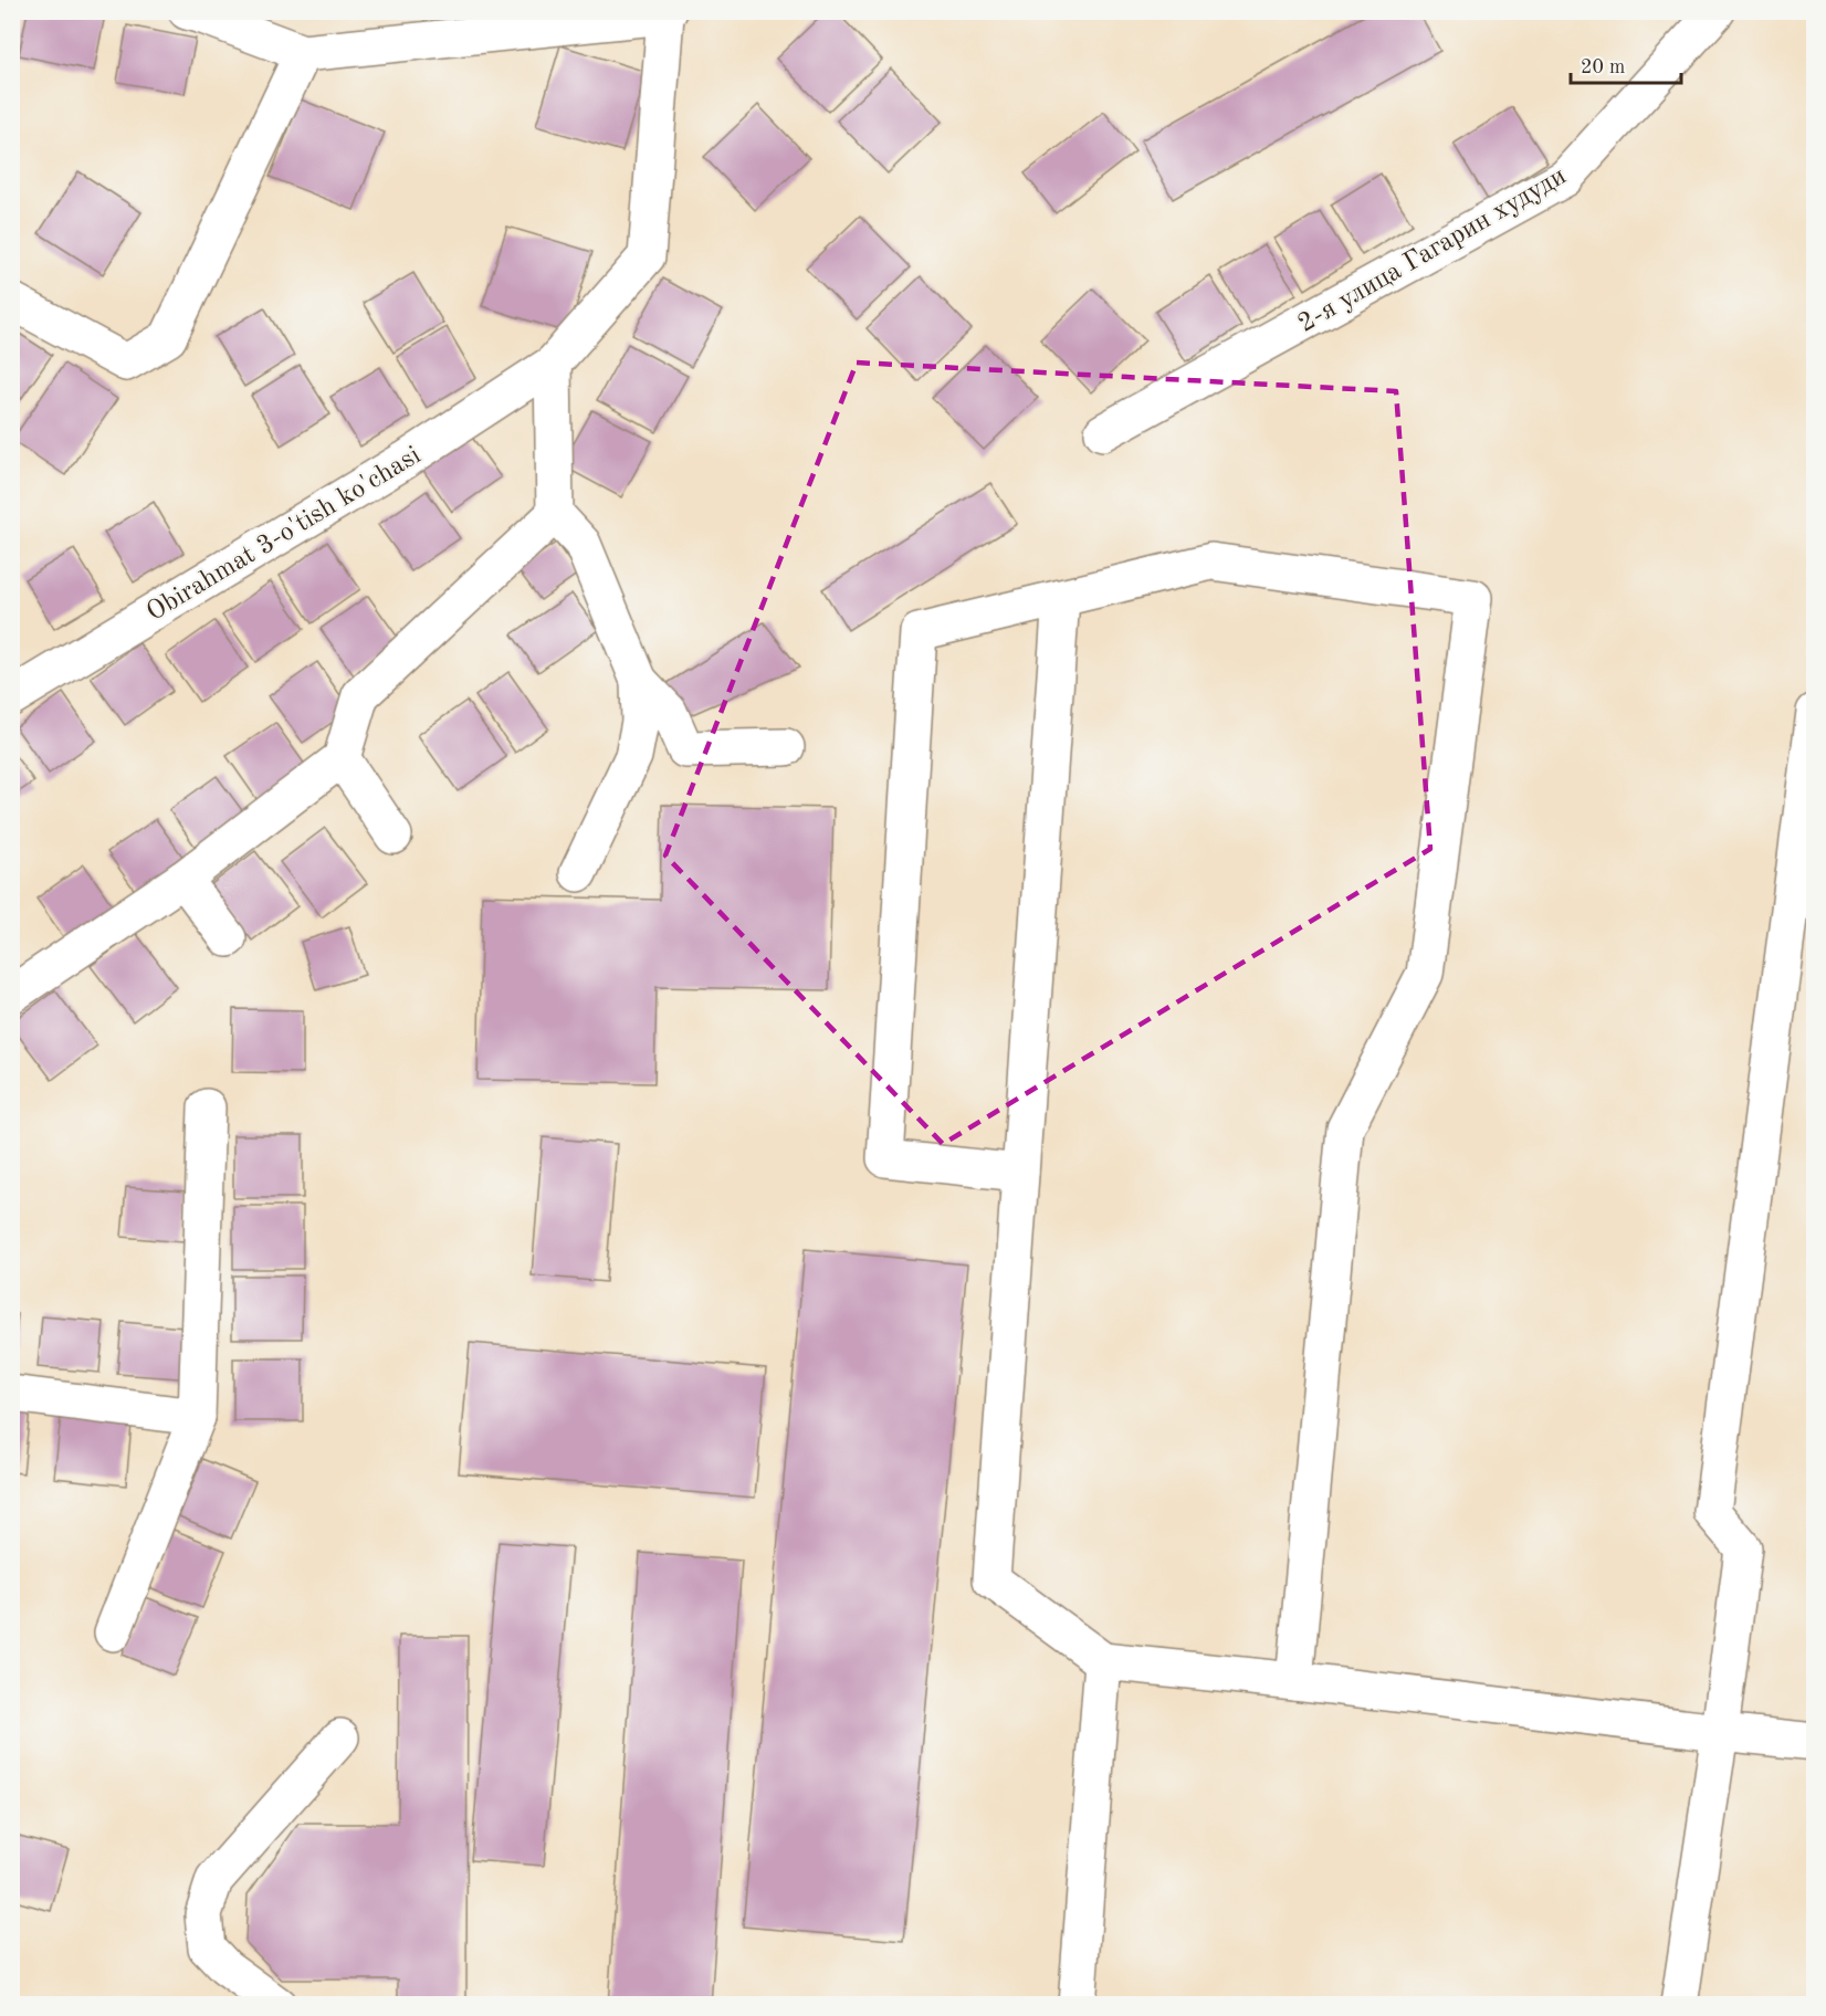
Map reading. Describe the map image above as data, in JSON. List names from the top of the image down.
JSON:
{
  "streets": {
    "street": ["2-я улица Гагарин худуди", "Obirahmat 3-o'tish ko'chasi"]
  },
  "scale_bar": "20 m"
}
